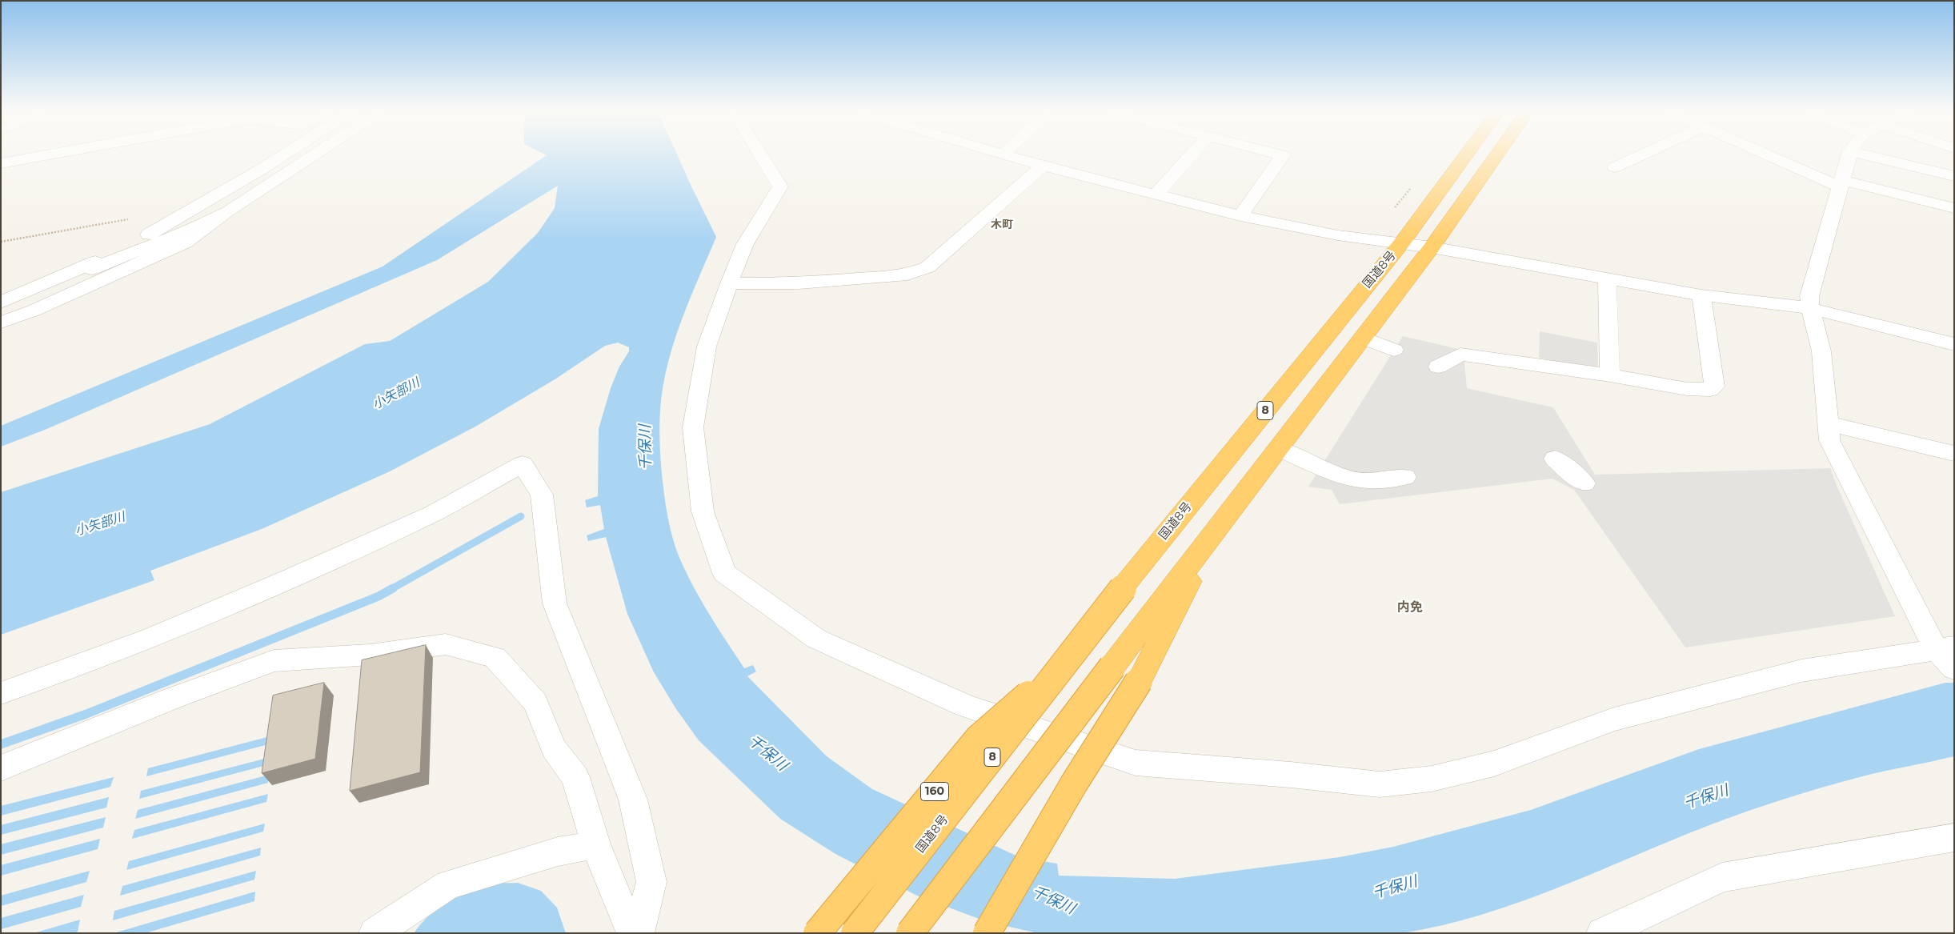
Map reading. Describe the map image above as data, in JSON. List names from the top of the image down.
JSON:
{
  "streets": {
    "highway": ["国道8号", "8", "160"]
  },
  "crossings": [
    ["国道8号", "160"]
  ],
  "districts": ["木町", "内免"],
  "water": ["小矢部川", "千保川"]
}
